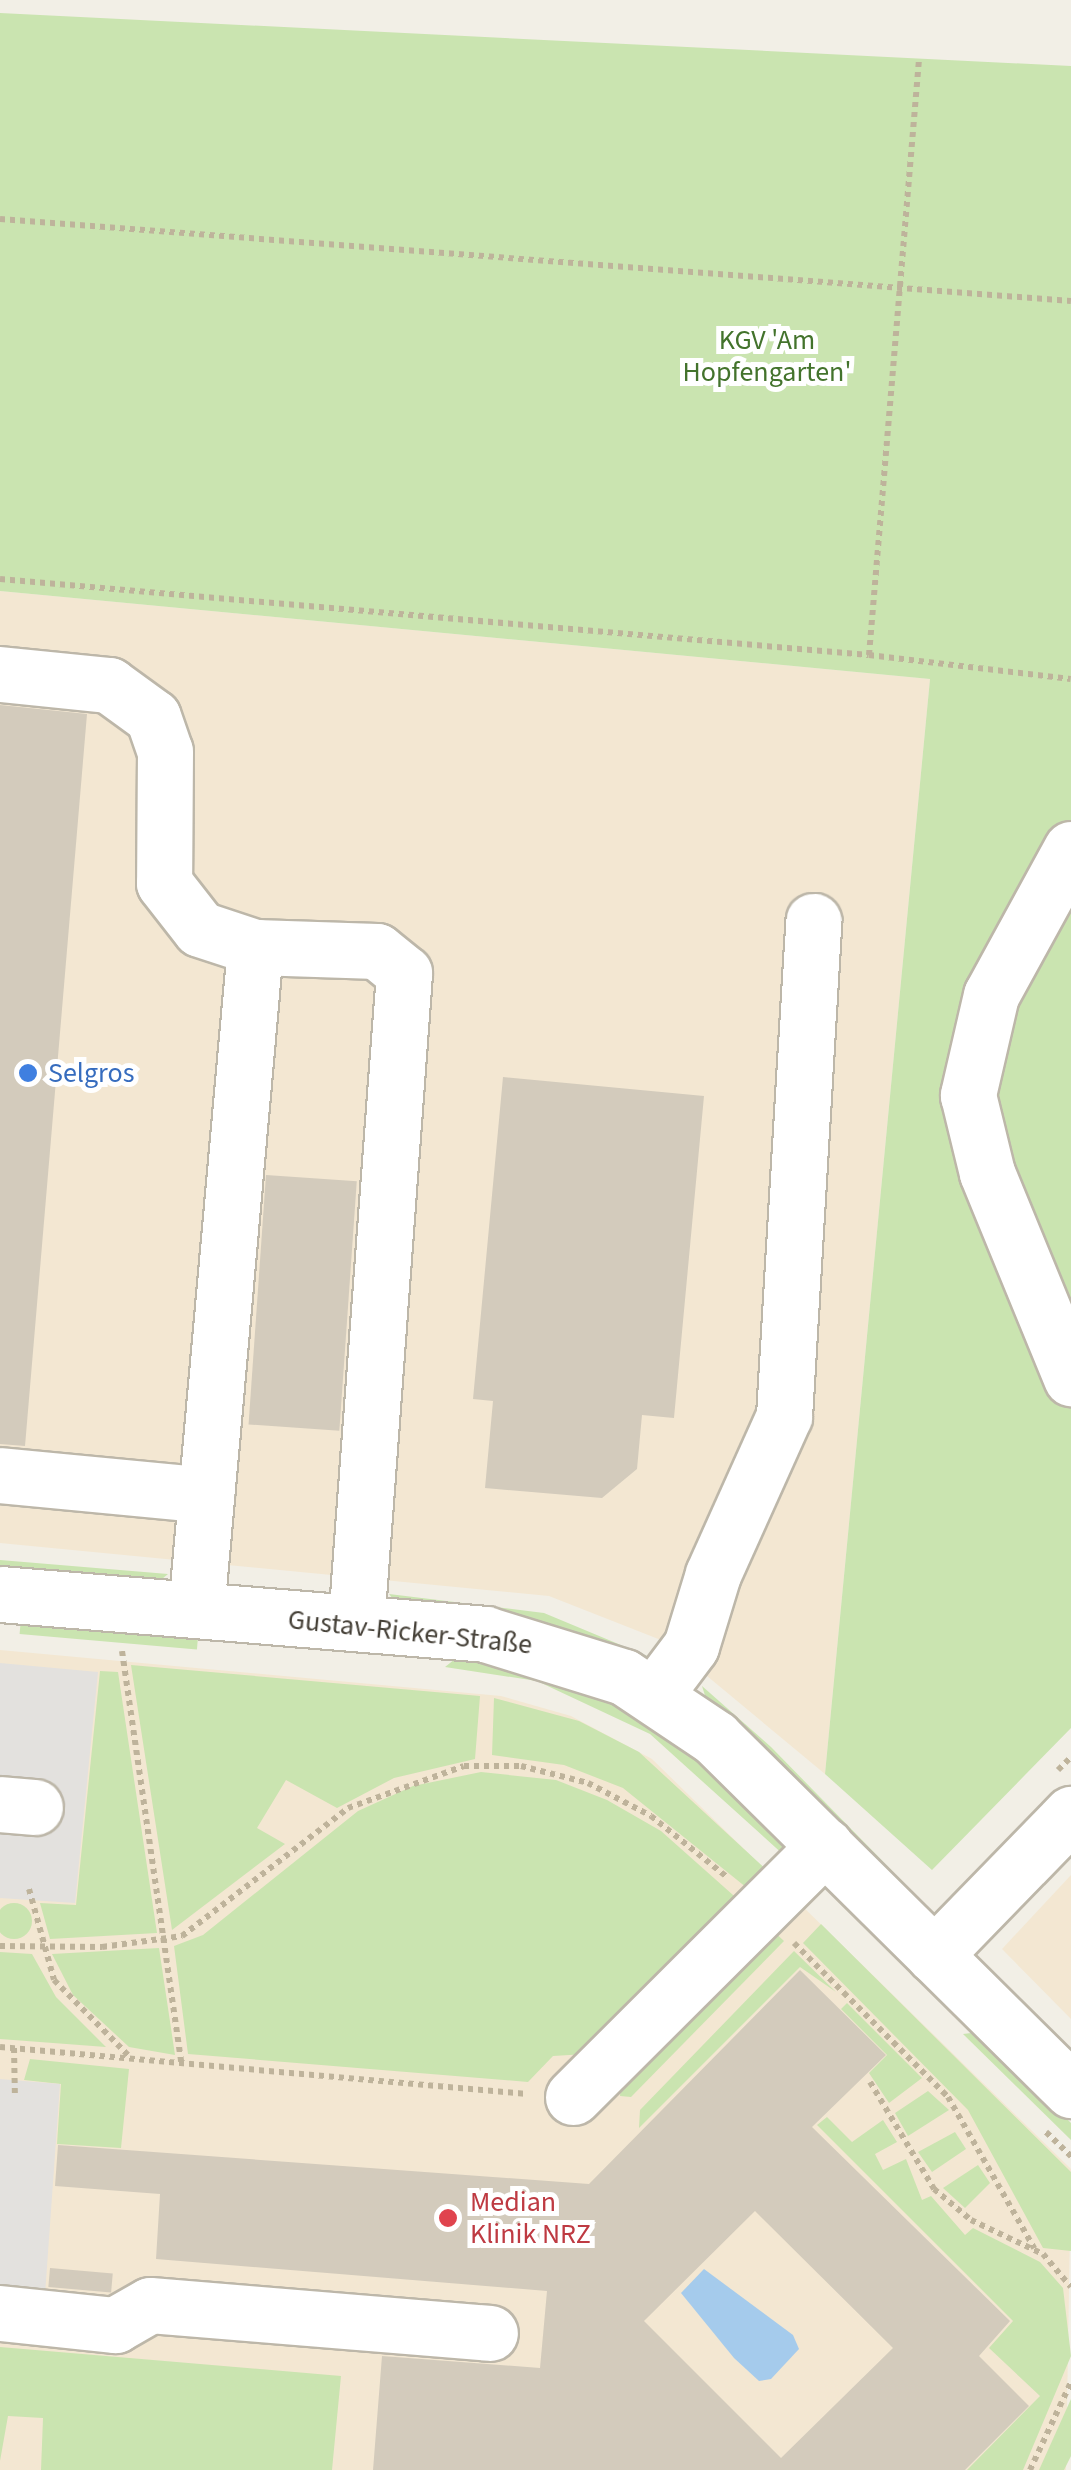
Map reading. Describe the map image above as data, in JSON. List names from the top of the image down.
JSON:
{
  "streets": {
    "street": ["Gustav-Ricker-Straße"]
  },
  "parks": ["KGV 'Am Hopfengarten'"],
  "places": ["Selgros", "Median Klinik NRZ"]
}
